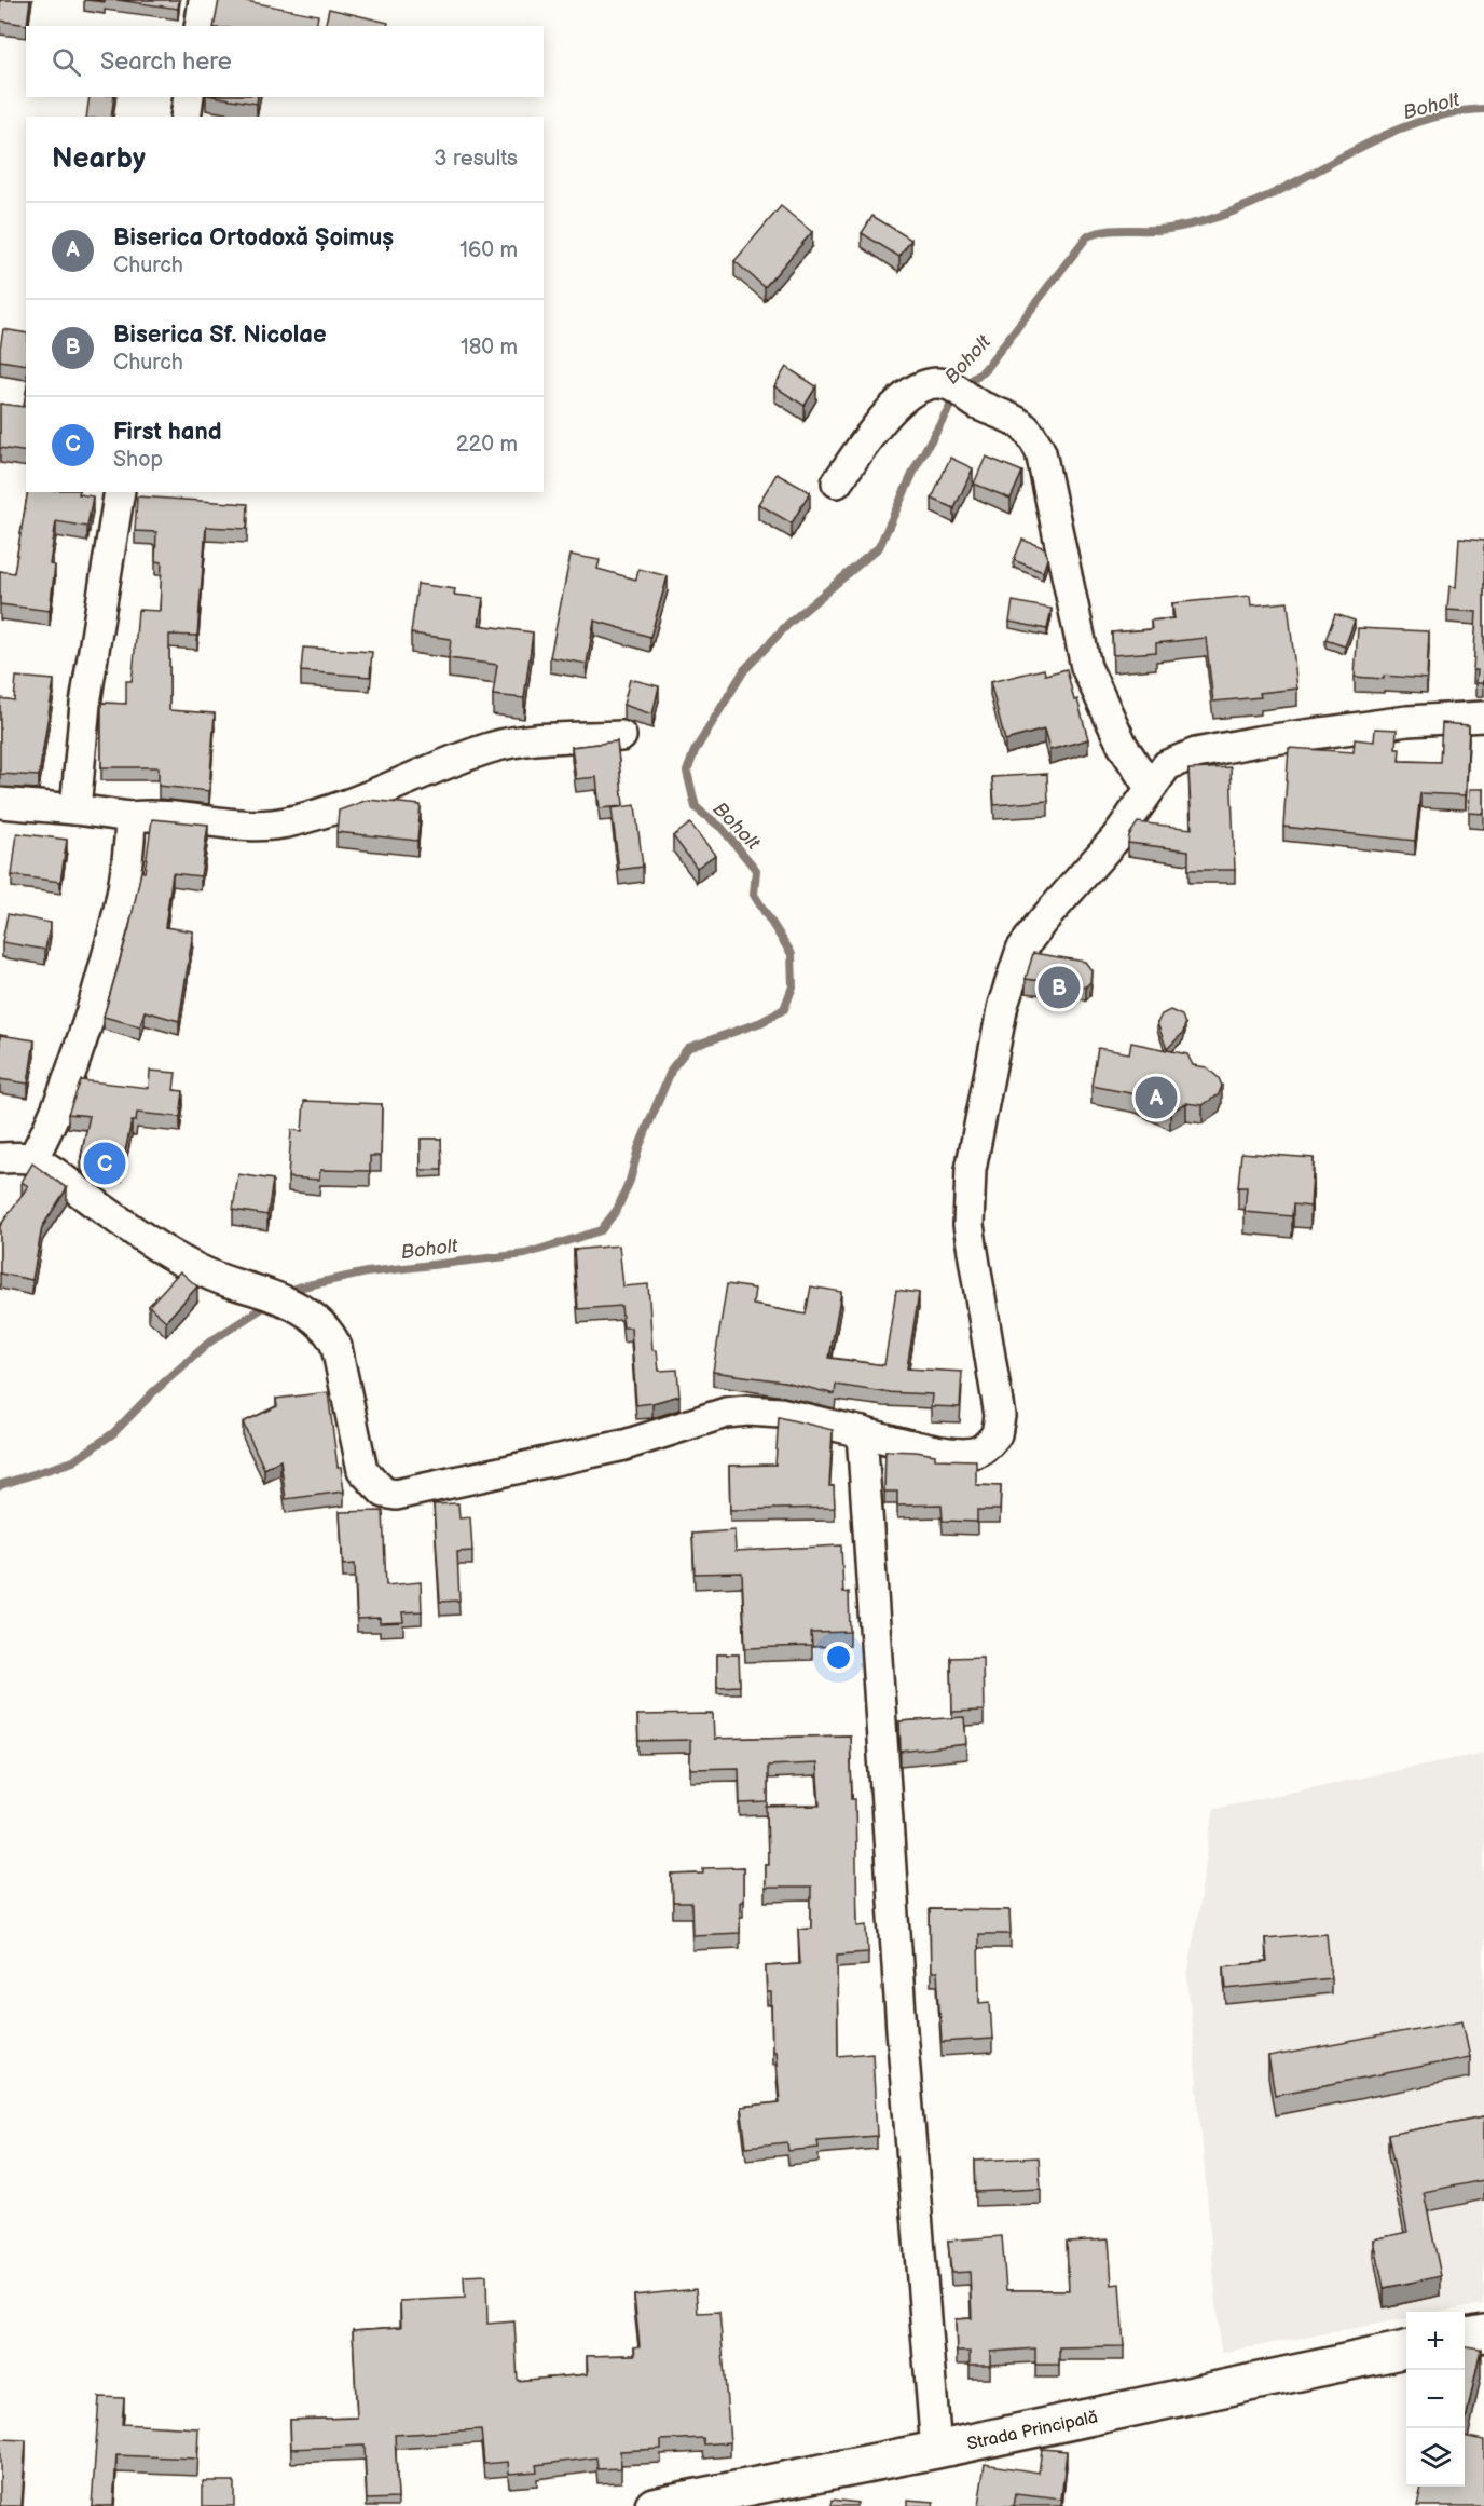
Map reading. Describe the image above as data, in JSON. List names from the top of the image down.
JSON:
{
  "streets": {
    "main road": ["Strada Principală"]
  },
  "water": ["Boholt"],
  "page": {
    "search": "Search here",
    "heading": ["Nearby", "3 results"],
    "list": [
      {
        "mark": "A",
        "name": "Biserica Ortodoxă Șoimuș",
        "note": "Church",
        "value": "160 m"
      },
      {
        "mark": "B",
        "name": "Biserica Sf. Nicolae",
        "note": "Church",
        "value": "180 m"
      },
      {
        "mark": "C",
        "name": "First hand",
        "note": "Shop",
        "value": "220 m"
      }
    ],
    "pins": ["B", "A", "C"],
    "map_buttons": ["+", "−"]
  }
}
